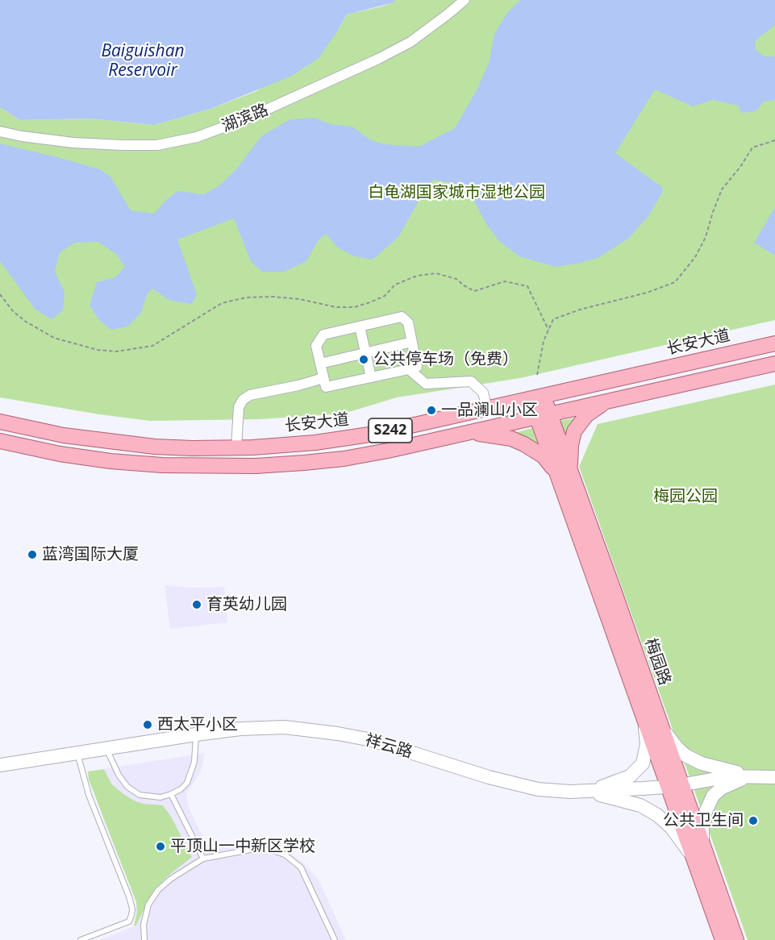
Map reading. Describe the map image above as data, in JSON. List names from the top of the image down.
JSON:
{
  "streets": {
    "main road": [
      "长安大道",
      "S242",
      "梅园路",
      "祥云路"
    ],
    "street": ["湖滨路"]
  },
  "crossings": [
    ["长安大道", "梅园路"],
    ["S242", "梅园路"],
    ["梅园路", "祥云路"]
  ],
  "water": ["Baiguishan Reservoir"],
  "parks": ["白龟湖国家城市湿地公园", "梅园公园"],
  "places": [
    "公共停车场（免费）",
    "一品澜山小区",
    "蓝湾国际大厦",
    "育英幼儿园",
    "西太平小区",
    "公共卫生间",
    "平顶山一中新区学校"
  ]
}
